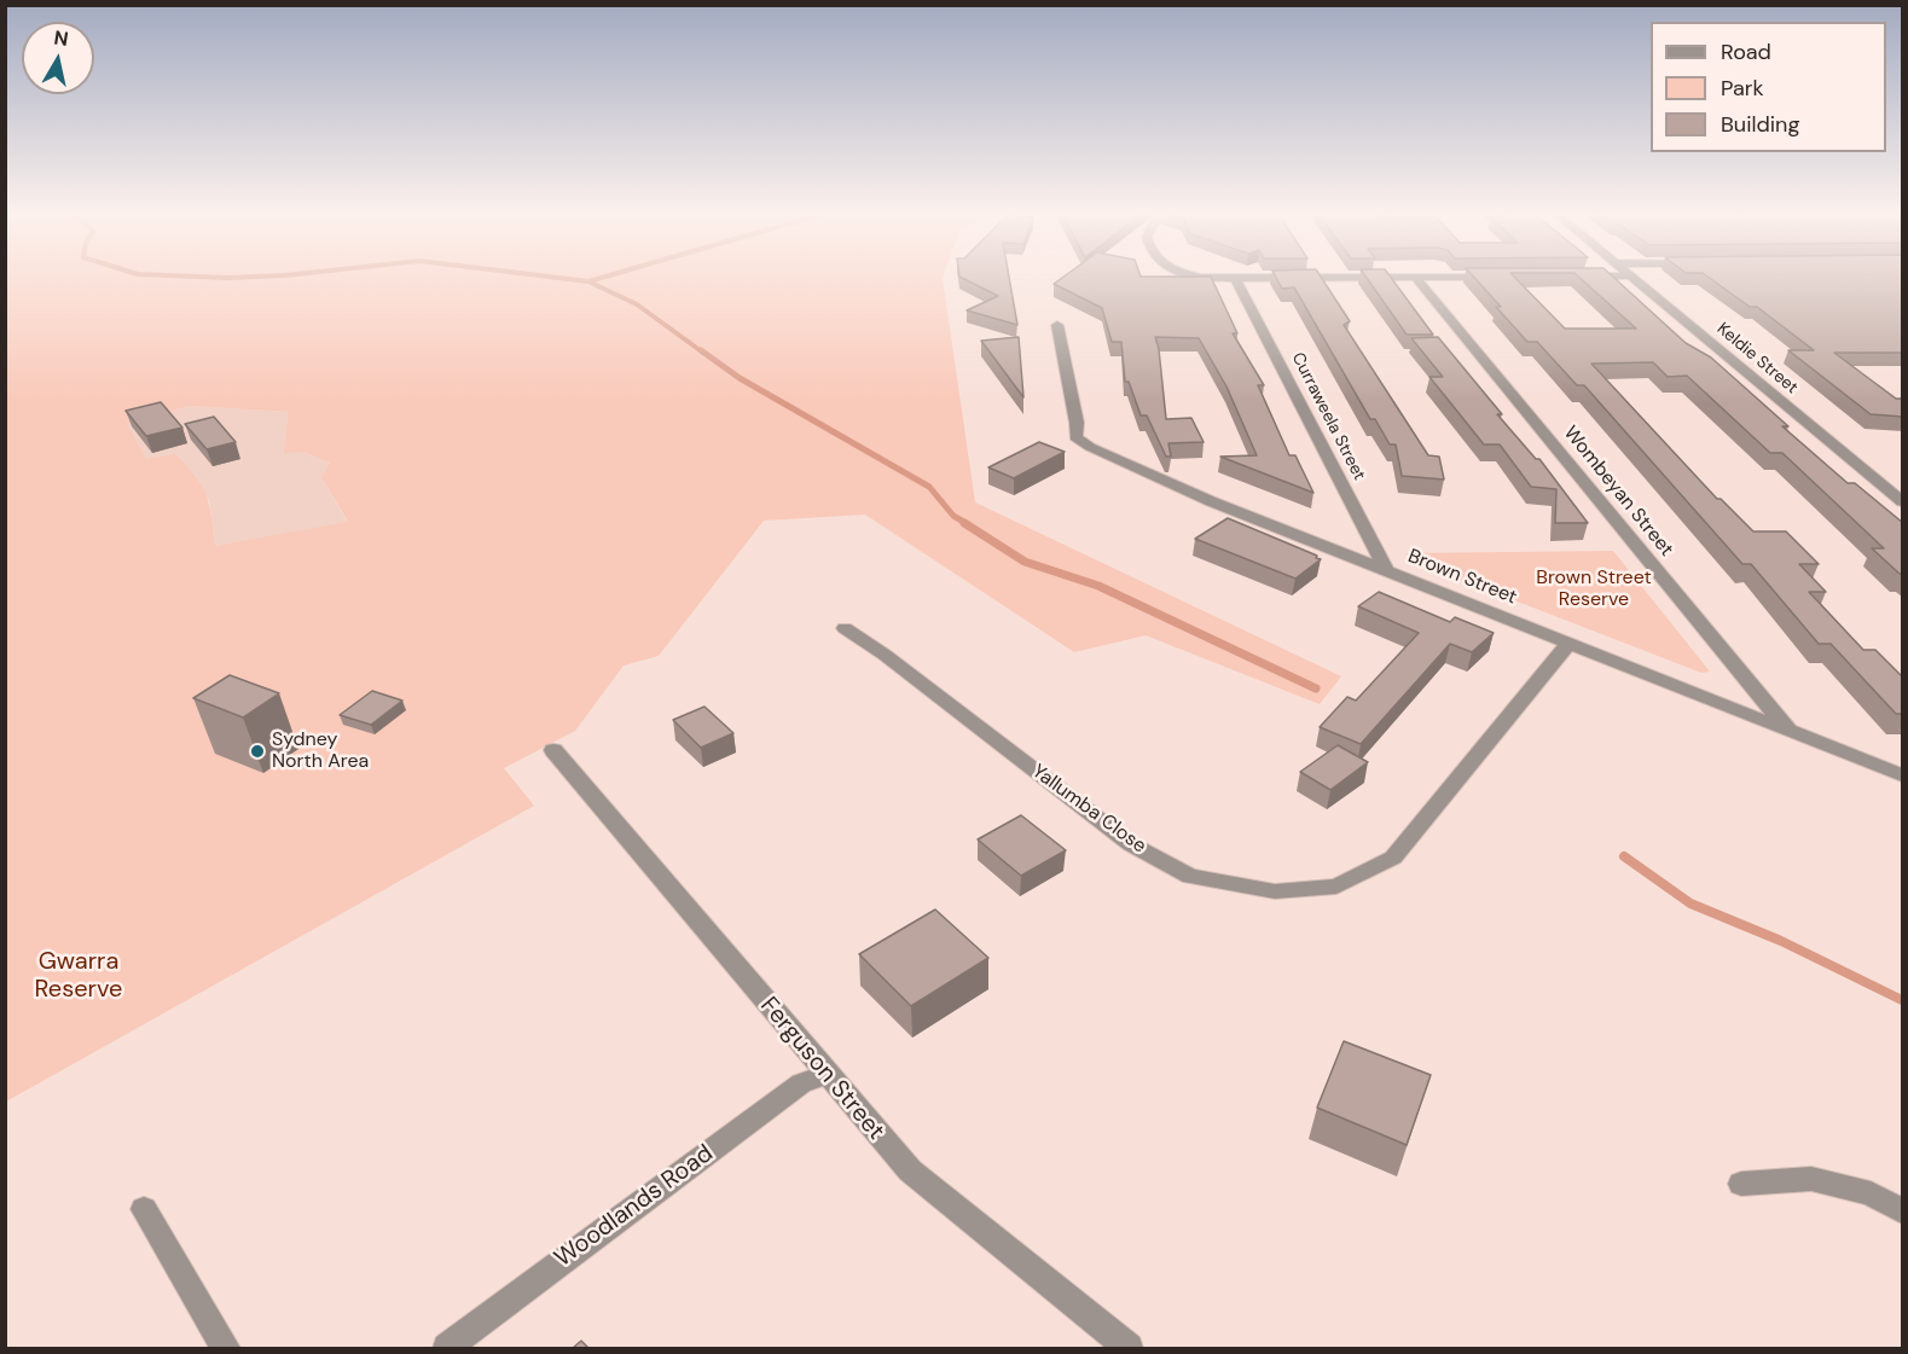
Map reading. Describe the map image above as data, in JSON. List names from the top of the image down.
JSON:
{
  "streets": {
    "street": [
      "Keldie Street",
      "Curraweela Street",
      "Wombeyan Street",
      "Brown Street",
      "Yallumba Close",
      "Ferguson Street",
      "Woodlands Road"
    ]
  },
  "crossings": [
    ["Curraweela Street", "Brown Street"],
    ["Wombeyan Street", "Brown Street"],
    ["Brown Street", "Yallumba Close"],
    ["Ferguson Street", "Woodlands Road"]
  ],
  "parks": ["Brown Street Reserve", "Gwarra Reserve"],
  "places": ["Sydney North Area"],
  "legend": ["Road", "Park", "Building"],
  "north": "top"
}
